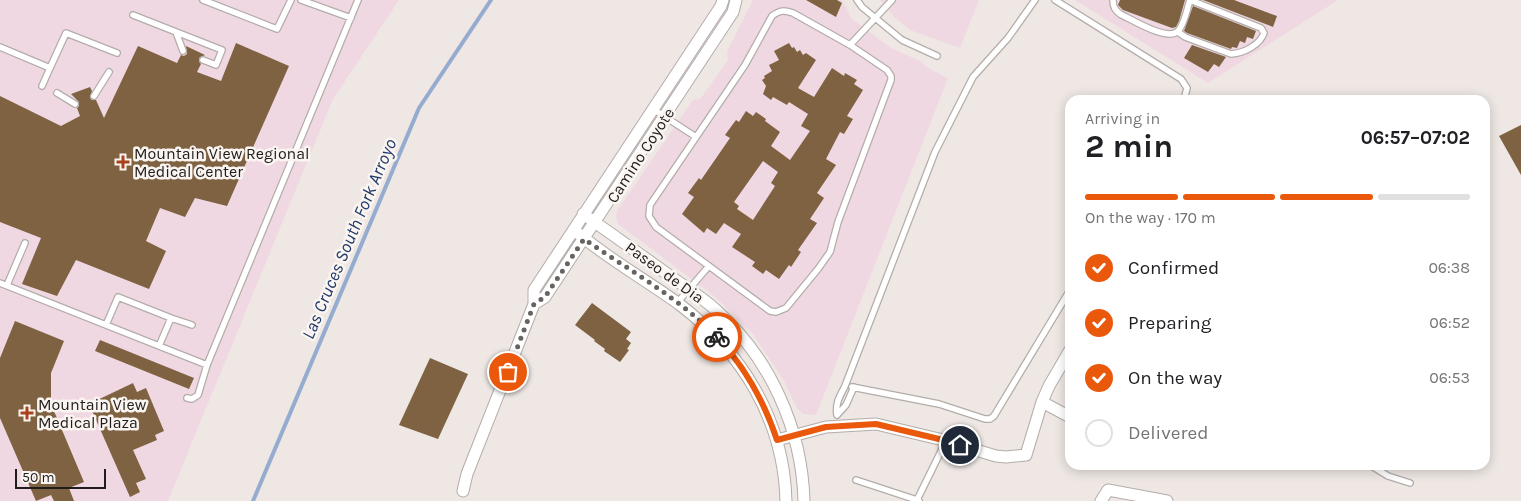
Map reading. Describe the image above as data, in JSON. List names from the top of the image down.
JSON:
{
  "streets": {
    "street": ["Camino Coyote", "Paseo de Dia"]
  },
  "crossings": [
    ["Camino Coyote", "Paseo de Dia"]
  ],
  "water": ["Las Cruces South Fork Arroyo"],
  "places": {
    "health": ["Mountain View Regional Medical Center", "Mountain View Medical Plaza"]
  },
  "scale_bar": "50 m",
  "page": {
    "heading": ["2 min", "Arriving in", "06:57–07:02"],
    "bar": "On the way · 170 m",
    "list": [
      ["Confirmed", "06:38"],
      ["Preparing", "06:52"],
      ["On the way", "06:53"],
      "Delivered"
    ],
    "scale": "50 m"
  }
}
